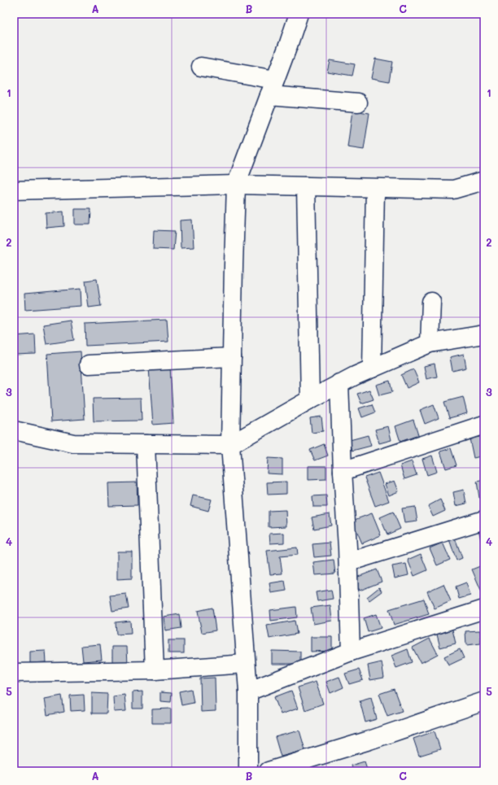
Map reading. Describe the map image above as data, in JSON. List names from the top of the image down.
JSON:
{
  "grid": {
    "columns": ["A", "B", "C"],
    "rows": [
      "1",
      "2",
      "3",
      "4",
      "5"
    ]
  }
}
